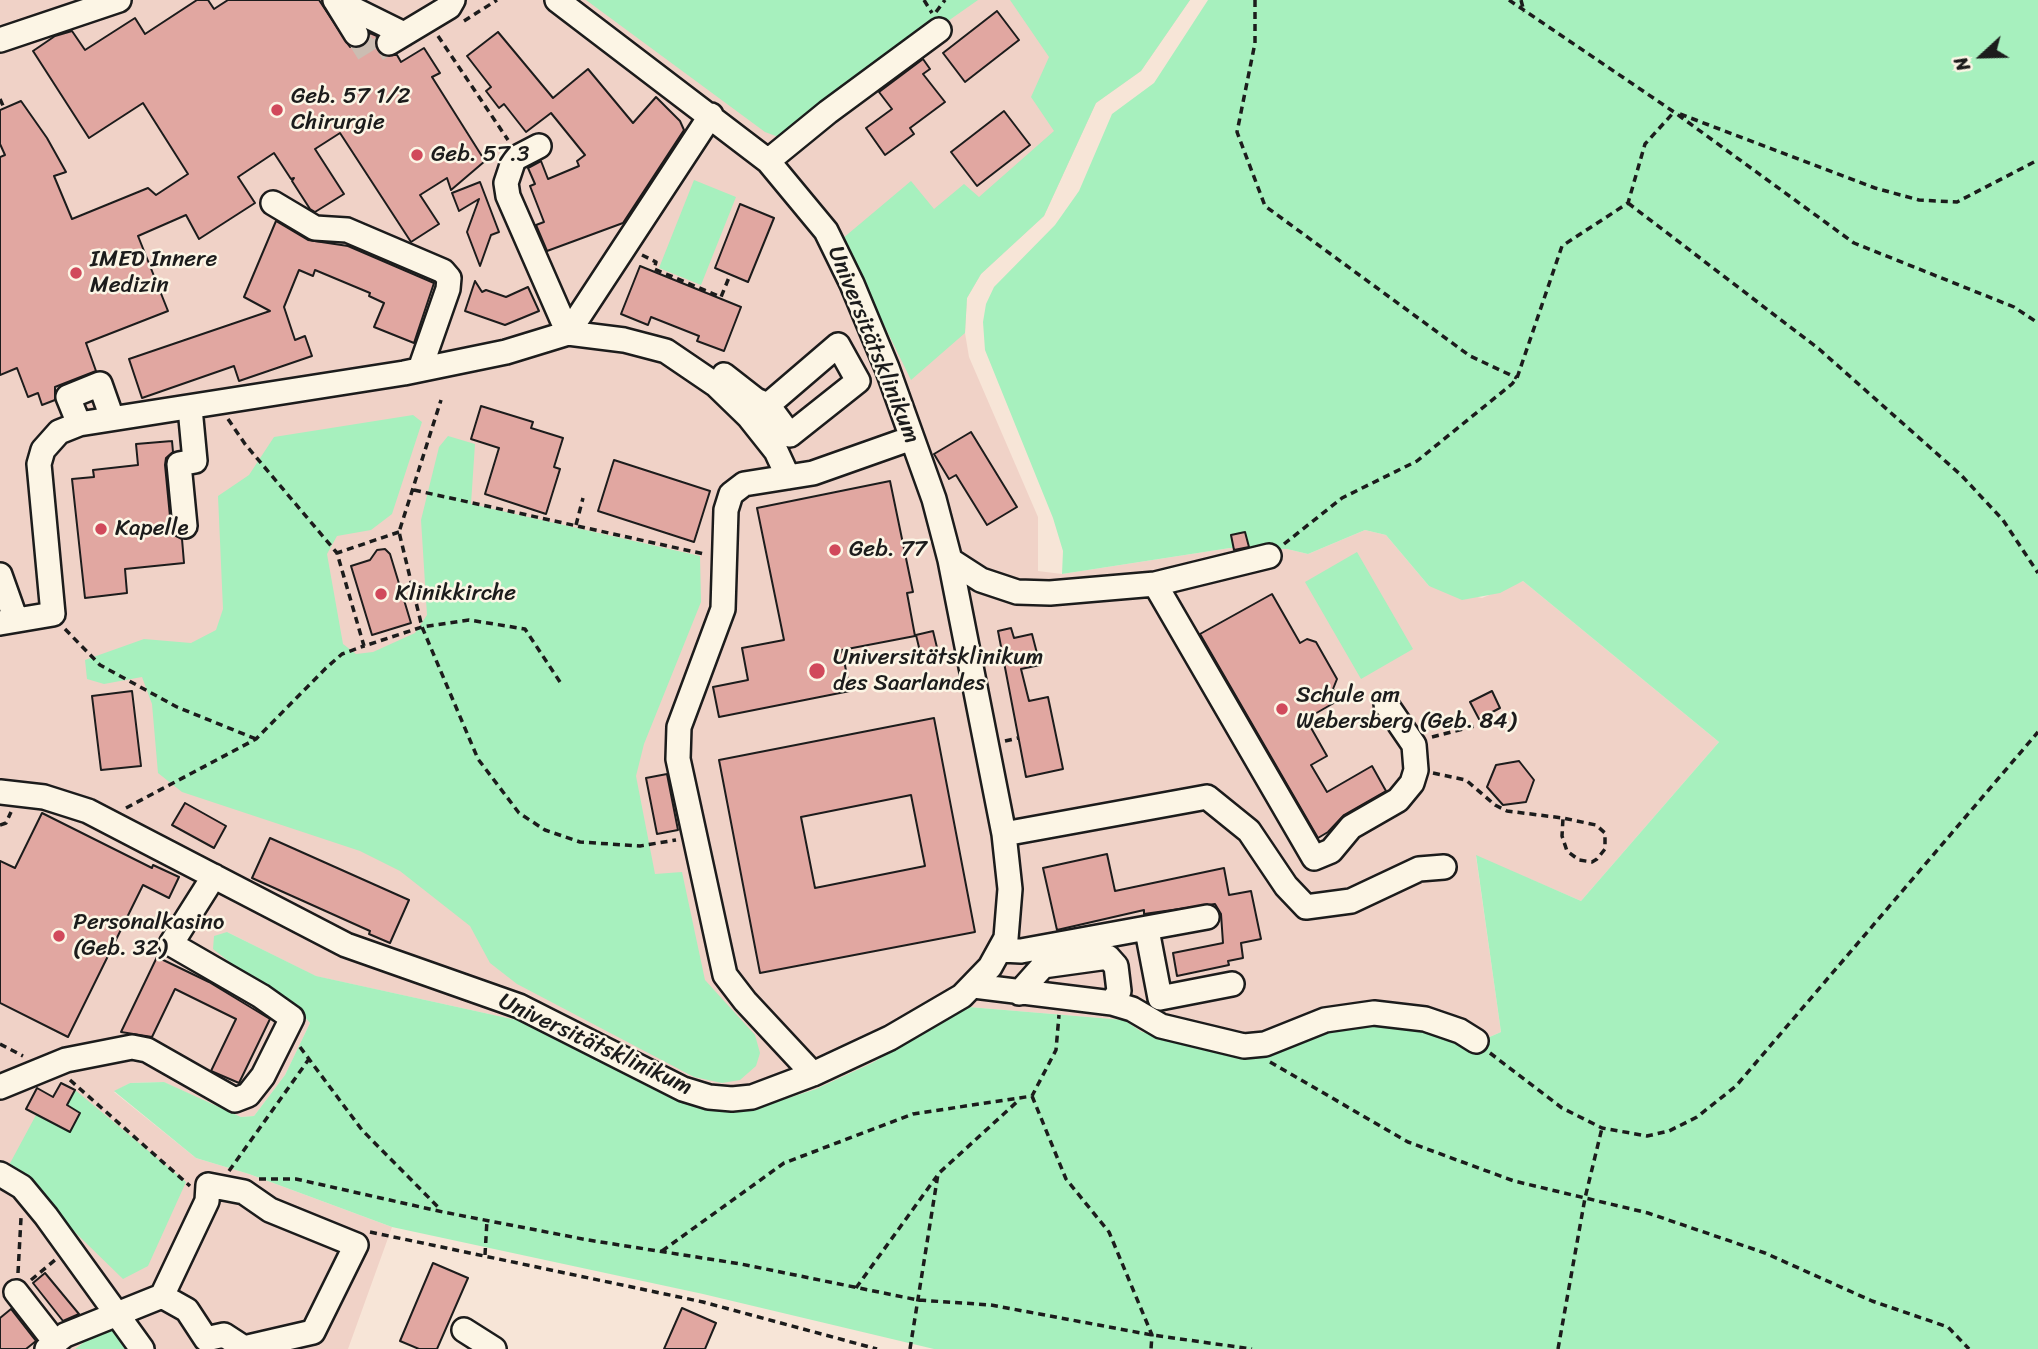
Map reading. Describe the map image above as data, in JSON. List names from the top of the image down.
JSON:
{
  "streets": {
    "street": ["Universitätsklinikum"]
  },
  "places": [
    "Geb. 57 1/2 Chirurgie",
    "Geb. 57.3",
    "IMED Innere Medizin",
    "Kapelle",
    "Geb. 77",
    "Klinikkirche",
    "Universitätsklinikum des Saarlandes",
    "Schule am Webersberg (Geb. 84)",
    "Personalkasino (Geb. 32)"
  ],
  "north": "left"
}
